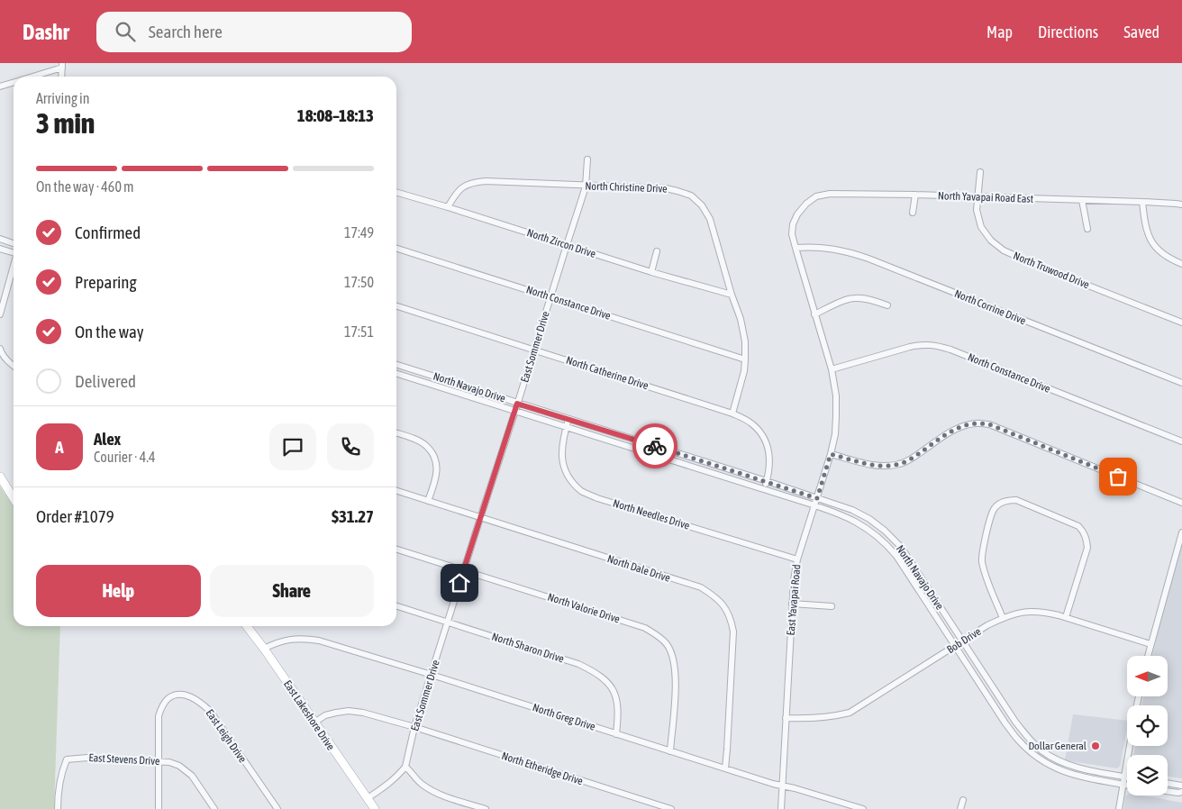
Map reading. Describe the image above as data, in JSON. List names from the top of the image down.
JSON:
{
  "streets": {
    "main road": ["East Lakeshore Drive"],
    "street": [
      "North Christine Drive",
      "North Yavapai Road East",
      "North Zircon Drive",
      "North Truwood Drive",
      "North Constance Drive",
      "North Corrine Drive",
      "East Sommer Drive",
      "North Catherine Drive",
      "North Navajo Drive",
      "North Needles Drive",
      "North Dale Drive",
      "East Yavapai Road",
      "North Valorie Drive",
      "Bob Drive",
      "North Sharon Drive",
      "North Greg Drive",
      "East Leigh Drive",
      "East Stevens Drive",
      "North Etheridge Drive"
    ]
  },
  "crossings": [
    ["North Christine Drive", "North Zircon Drive"],
    ["North Christine Drive", "North Constance Drive"],
    ["North Christine Drive", "East Sommer Drive"],
    ["North Christine Drive", "North Catherine Drive"],
    ["North Yavapai Road East", "North Truwood Drive"],
    ["North Yavapai Road East", "East Yavapai Road"],
    ["North Zircon Drive", "East Sommer Drive"],
    ["North Constance Drive", "East Sommer Drive"],
    ["North Constance Drive", "East Yavapai Road"],
    ["North Corrine Drive", "East Yavapai Road"],
    ["East Sommer Drive", "North Catherine Drive"],
    ["East Sommer Drive", "North Navajo Drive"],
    ["East Sommer Drive", "North Dale Drive"],
    ["East Sommer Drive", "North Valorie Drive"],
    ["East Sommer Drive", "North Sharon Drive"],
    ["East Sommer Drive", "North Greg Drive"],
    ["East Sommer Drive", "North Etheridge Drive"],
    ["North Catherine Drive", "North Navajo Drive"],
    ["North Navajo Drive", "North Needles Drive"],
    ["North Navajo Drive", "East Yavapai Road"],
    ["North Navajo Drive", "Bob Drive"],
    ["North Needles Drive", "East Yavapai Road"],
    ["North Dale Drive", "North Greg Drive"],
    ["East Yavapai Road", "Bob Drive"],
    ["East Yavapai Road", "North Greg Drive"],
    ["North Valorie Drive", "North Greg Drive"],
    ["North Sharon Drive", "North Greg Drive"],
    ["East Lakeshore Drive", "North Greg Drive"],
    ["East Lakeshore Drive", "North Etheridge Drive"],
    ["East Leigh Drive", "East Stevens Drive"]
  ],
  "places": ["Dollar General"],
  "north": "left",
  "page": {
    "header": "Dashr",
    "search": "Search here",
    "nav": ["Map", "Directions", "Saved"],
    "heading": ["3 min", "Arriving in", "18:08–18:13"],
    "panel": [
      "Alex",
      "Courier · 4.4",
      "Order #1079",
      "$31.27"
    ],
    "bar": "On the way · 460 m",
    "list": [
      ["Confirmed", "17:49"],
      ["Preparing", "17:50"],
      ["On the way", "17:51"],
      "Delivered"
    ],
    "round": "A",
    "buttons": ["Help", "Share"]
  }
}
